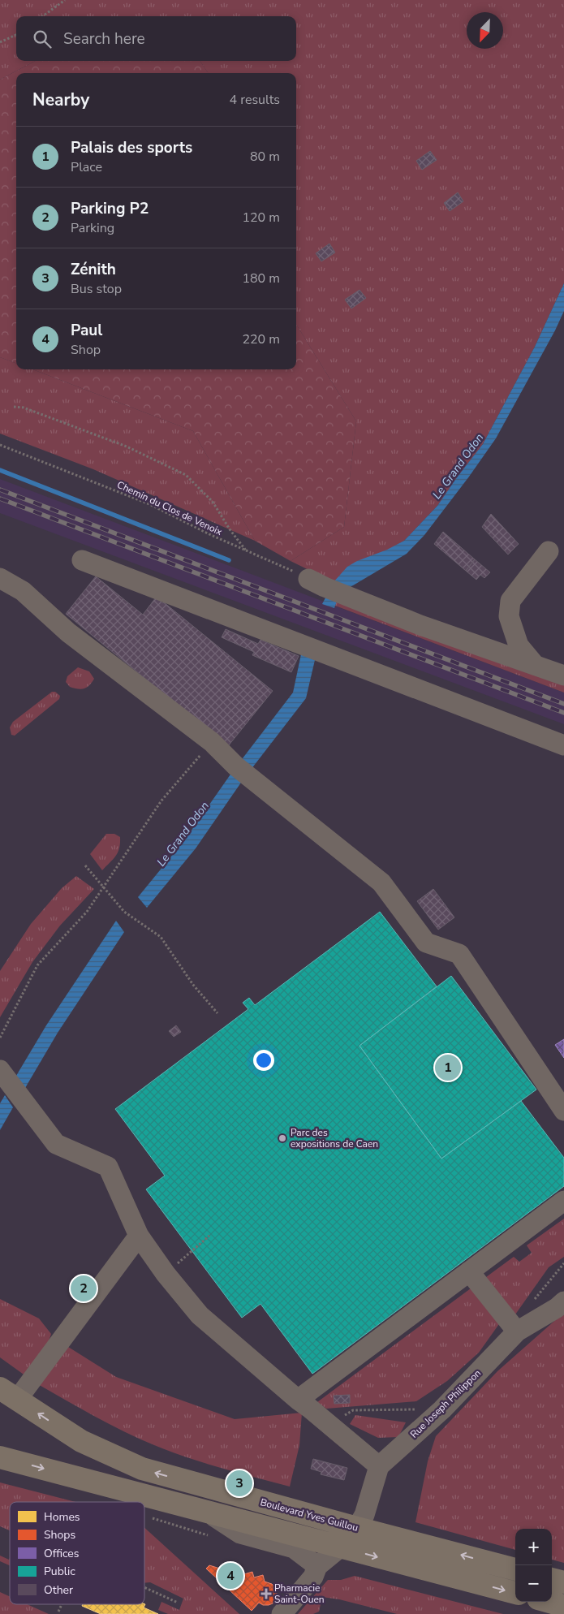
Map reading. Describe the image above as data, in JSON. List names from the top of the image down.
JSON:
{
  "streets": {
    "main road": ["Boulevard Yves Guillou"],
    "street": ["Rue Joseph Philippon"],
    "path": ["Chemin du Clos de Venoix"]
  },
  "water": ["Le Grand Odon"],
  "places": {
    "other": ["Parc des expositions de Caen"],
    "health": ["Pharmacie Saint-Ouen"]
  },
  "legend": [
    "Homes",
    "Shops",
    "Offices",
    "Public",
    "Other"
  ],
  "north": "bottom left",
  "page": {
    "search": "Search here",
    "heading": ["Nearby", "4 results"],
    "list": [
      {
        "mark": "1",
        "name": "Palais des sports",
        "note": "Place",
        "value": "80 m"
      },
      {
        "mark": "2",
        "name": "Parking P2",
        "note": "Parking",
        "value": "120 m"
      },
      {
        "mark": "3",
        "name": "Zénith",
        "note": "Bus stop",
        "value": "180 m"
      },
      {
        "mark": "4",
        "name": "Paul",
        "note": "Shop",
        "value": "220 m"
      }
    ],
    "pins": [
      "1",
      "2",
      "3",
      "4"
    ],
    "map_buttons": ["+", "−"]
  }
}
